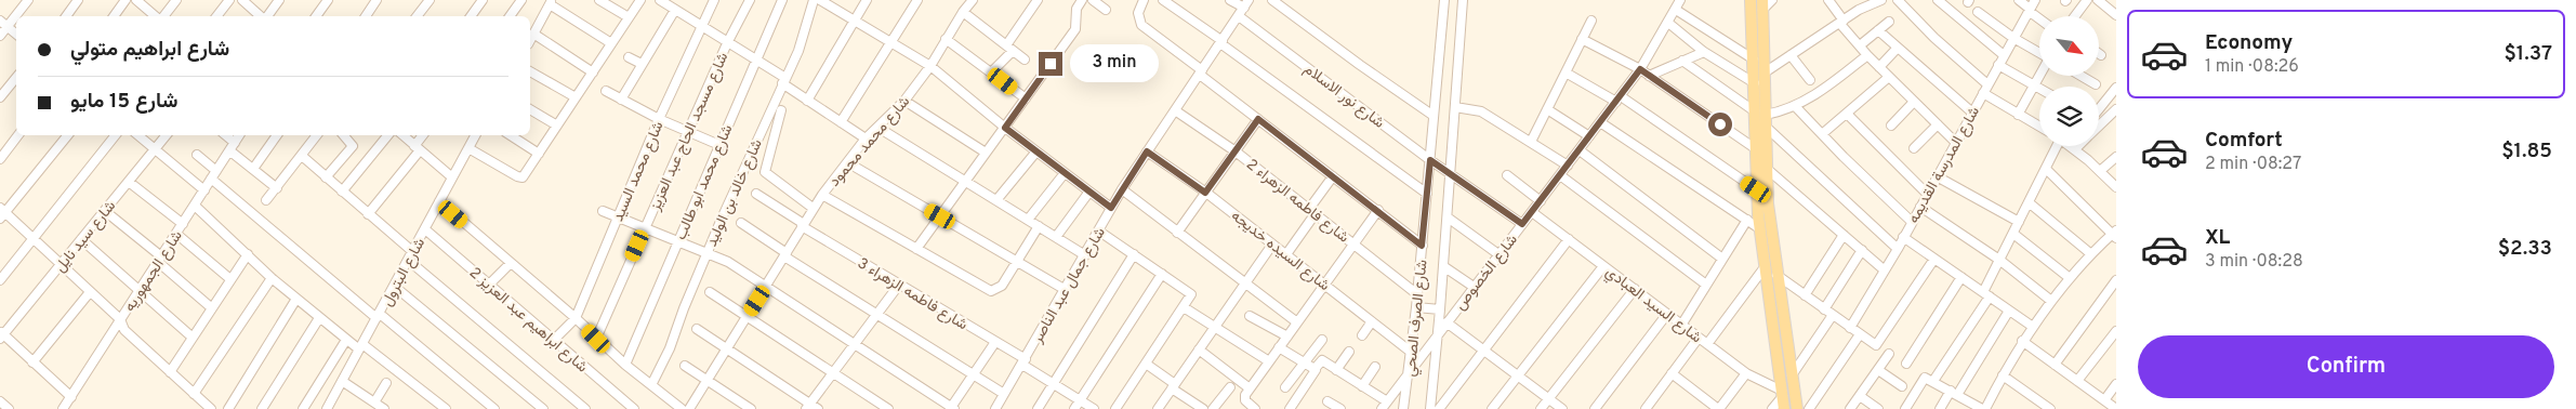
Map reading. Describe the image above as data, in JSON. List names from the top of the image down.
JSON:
{
  "streets": {
    "street": [
      "شارع نور الاسلام",
      "شارع مسجد الحاج عبد العزيز",
      "شارع محمد محمود",
      "شارع المدرسة القديمه",
      "شارع محمد السيد",
      "شارع محمد ابو طالب",
      "شارع خالد بن الوليد",
      "شارع فاطمه الزهراء 2",
      "شارع سيد نايل",
      "شارع السيده خديجه",
      "شارع الجمهوريه",
      "شارع البترول",
      "شارع الخصوص",
      "شارع جمال عبد الناصر",
      "شارع فاطمه الزهراء 3",
      "شارع السيد العبادي",
      "شارع الصرف الصحي",
      "شارع ابراهيم عبد العزيز 2"
    ]
  },
  "crossings": [
    ["شارع نور الاسلام", "شارع الخصوص"],
    ["شارع نور الاسلام", "شارع جمال عبد الناصر"],
    ["شارع نور الاسلام", "شارع الصرف الصحي"],
    ["شارع محمد محمود", "شارع خالد بن الوليد"],
    ["شارع محمد محمود", "شارع فاطمه الزهراء 3"],
    ["شارع فاطمه الزهراء 2", "شارع جمال عبد الناصر"],
    ["شارع فاطمه الزهراء 2", "شارع الصرف الصحي"],
    ["شارع السيده خديجه", "شارع جمال عبد الناصر"],
    ["شارع السيده خديجه", "شارع الصرف الصحي"],
    ["شارع البترول", "شارع ابراهيم عبد العزيز 2"],
    ["شارع الخصوص", "شارع السيد العبادي"],
    ["شارع الخصوص", "شارع الصرف الصحي"],
    ["شارع جمال عبد الناصر", "شارع فاطمه الزهراء 3"]
  ],
  "north": "bottom right",
  "page": {
    "list": [
      {
        "name": "Economy",
        "note": "1 min · 08:26",
        "value": "$1.37"
      },
      {
        "name": "Comfort",
        "note": "2 min · 08:27",
        "value": "$1.85"
      },
      {
        "name": "XL",
        "note": "3 min · 08:28",
        "value": "$2.33"
      }
    ],
    "banner": ["شارع ابراهيم متولي", "شارع 15 مايو"],
    "bubble": "3 min",
    "buttons": "Confirm"
  }
}
